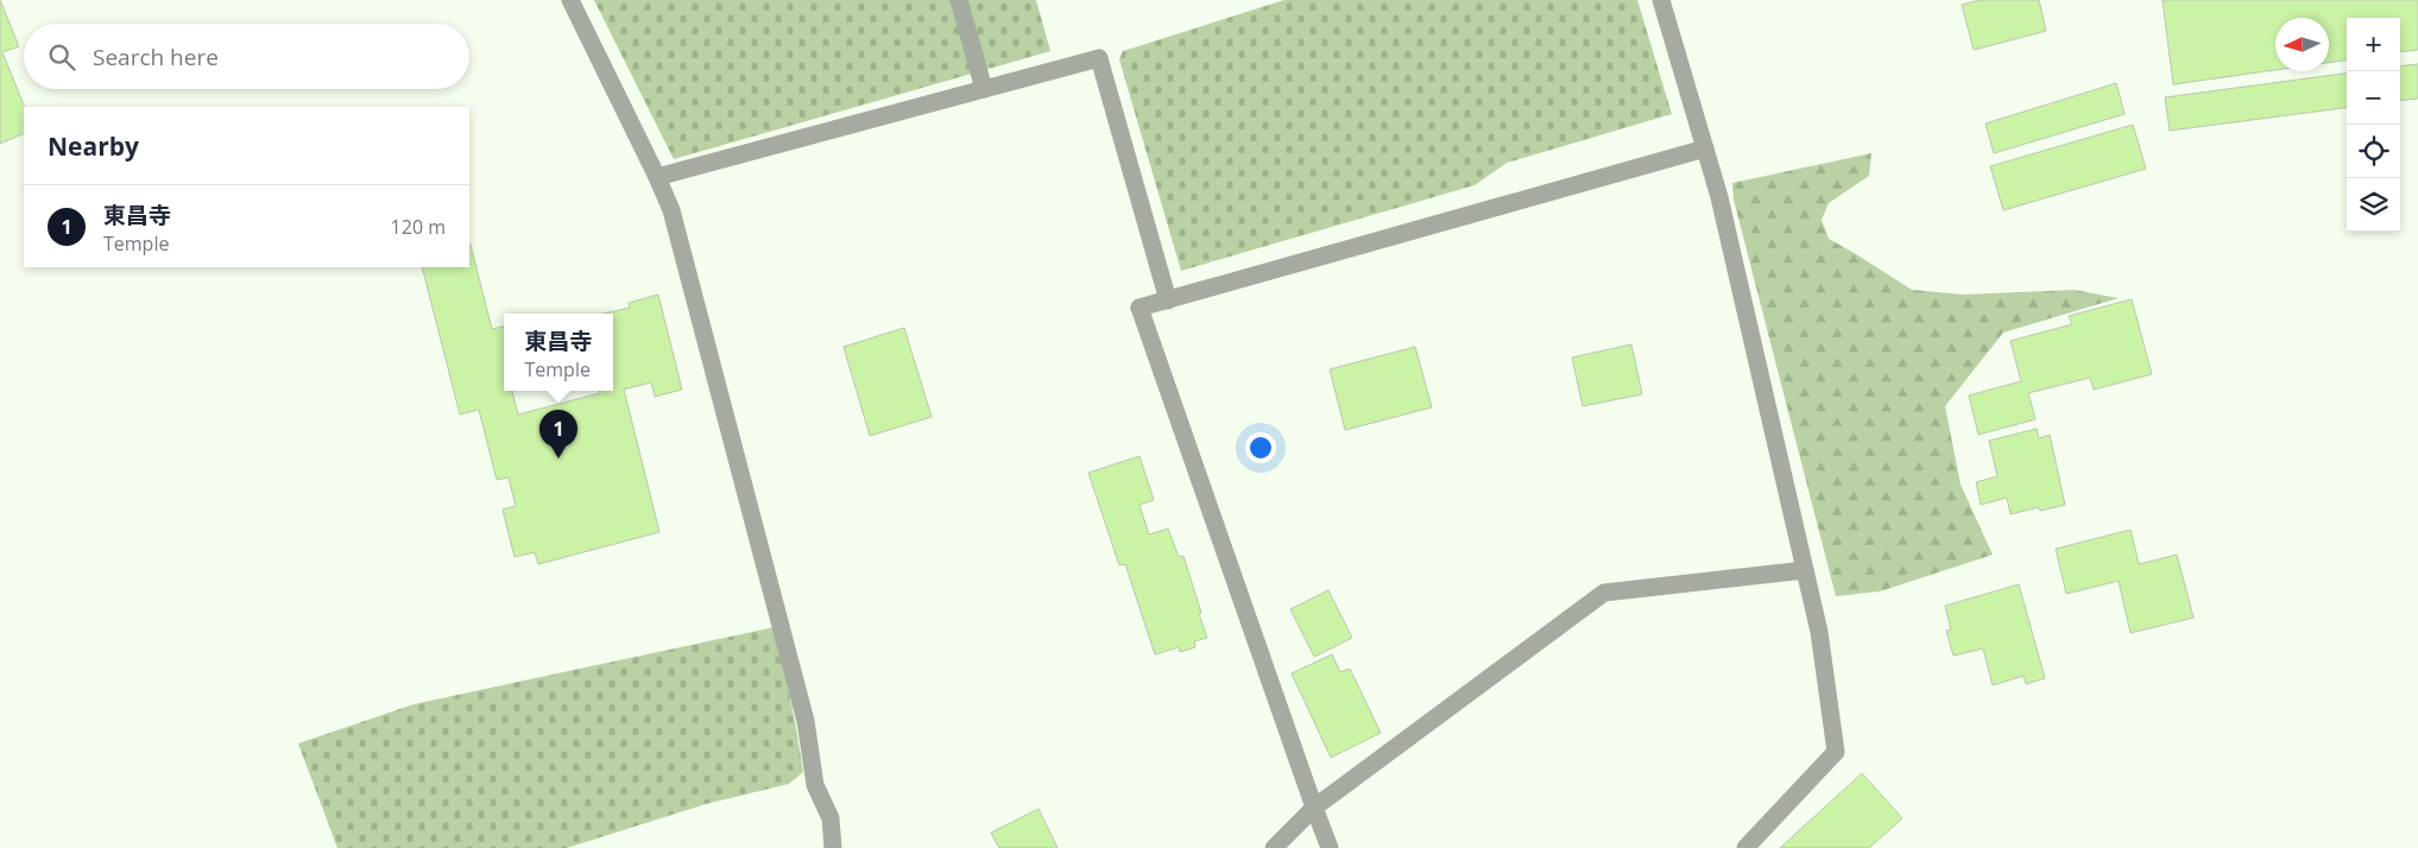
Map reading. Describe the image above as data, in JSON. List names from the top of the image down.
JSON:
{
  "north": "left",
  "page": {
    "map_buttons": ["+", "−"],
    "search": "Search here",
    "heading": "Nearby",
    "list": [
      {
        "mark": "1",
        "name": "東昌寺",
        "note": "Temple",
        "value": "120 m"
      }
    ],
    "popup": ["東昌寺", "Temple"],
    "pins": "1"
  }
}
